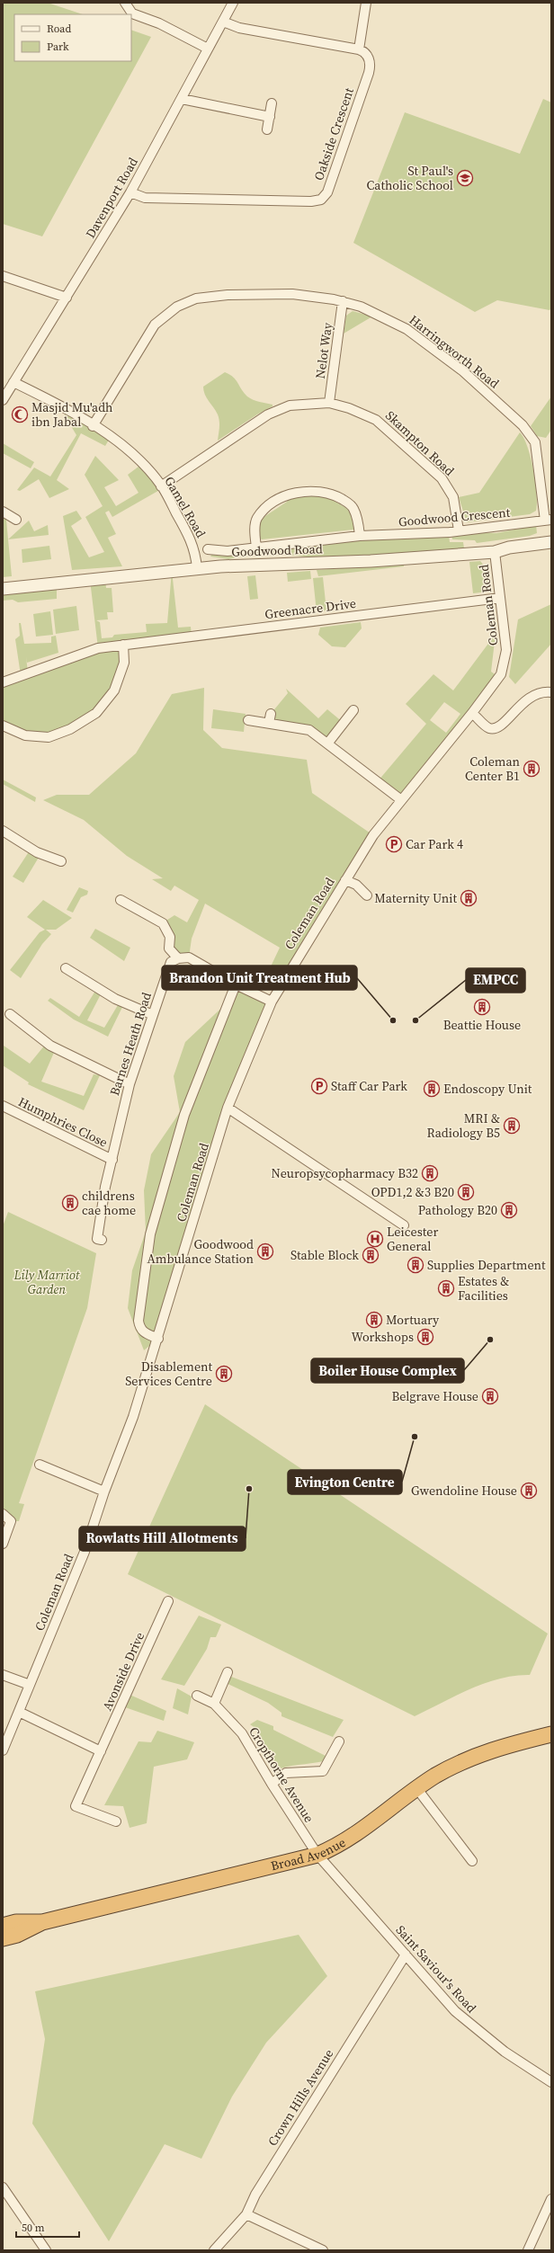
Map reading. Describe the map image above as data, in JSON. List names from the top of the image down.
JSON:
{
  "streets": {
    "highway": ["Broad Avenue"],
    "street": [
      "Oakside Crescent",
      "Davenport Road",
      "Nelot Way",
      "Harringworth Road",
      "Skampton Road",
      "Gamel Road",
      "Goodwood Crescent",
      "Goodwood Road",
      "Coleman Road",
      "Greenacre Drive",
      "Barnes Heath Road",
      "Humphries Close",
      "Avonside Drive",
      "Cropthorne Avenue",
      "Saint Saviour's Road",
      "Crown Hills Avenue"
    ]
  },
  "crossings": [
    ["Oakside Crescent", "Davenport Road"],
    ["Davenport Road", "Gamel Road"],
    ["Nelot Way", "Harringworth Road"],
    ["Nelot Way", "Skampton Road"],
    ["Harringworth Road", "Gamel Road"],
    ["Harringworth Road", "Goodwood Crescent"],
    ["Skampton Road", "Gamel Road"],
    ["Skampton Road", "Goodwood Crescent"],
    ["Gamel Road", "Goodwood Road"],
    ["Goodwood Road", "Coleman Road"],
    ["Coleman Road", "Greenacre Drive"],
    ["Barnes Heath Road", "Humphries Close"],
    ["Cropthorne Avenue", "Broad Avenue"],
    ["Cropthorne Avenue", "Saint Saviour's Road"],
    ["Broad Avenue", "Saint Saviour's Road"],
    ["Saint Saviour's Road", "Crown Hills Avenue"]
  ],
  "parks": ["Lily Marriot Garden"],
  "places": {
    "school or university": ["St Paul's Catholic School"],
    "mosque": ["Masjid Mu'adh ibn Jabal"],
    "building": [
      "Coleman Center B1",
      "Maternity Unit",
      "Beattie House",
      "Endoscopy Unit",
      "MRI & Radiology B5",
      "Neuropsycopharmacy B32",
      "OPD1,2 &3 B20",
      "childrens cae home",
      "Pathology B20",
      "Goodwood Ambulance Station",
      "Stable Block",
      "Supplies Department",
      "Estates & Facilities",
      "Mortuary",
      "Workshops",
      "Disablement Services Centre",
      "Belgrave House",
      "Gwendoline House"
    ],
    "parking": ["Car Park 4", "Staff Car Park"],
    "other": [
      "Brandon Unit Treatment Hub",
      "EMPCC",
      "Boiler House Complex",
      "Evington Centre",
      "Rowlatts Hill Allotments"
    ],
    "hospital": ["Leicester General"]
  },
  "legend": ["Road", "Park"],
  "scale_bar": "50 m"
}
